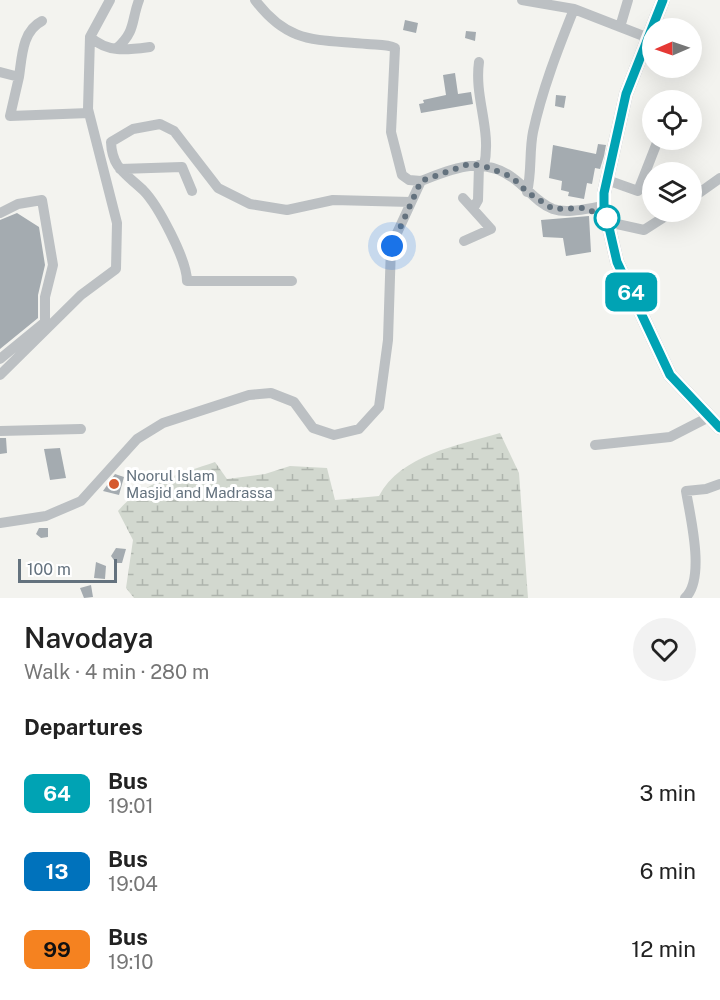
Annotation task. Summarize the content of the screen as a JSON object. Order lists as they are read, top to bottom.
{
  "places": ["Noorul Islam Masjid and Madrassa"],
  "lines": ["bus line 64"],
  "scale_bar": "100 m",
  "north": "left",
  "page": {
    "on_map": "64",
    "scale": "100 m",
    "heading": [
      ["Navodaya", "Walk · 4 min · 280 m"],
      "Departures"
    ],
    "list": [
      {
        "mark": "64",
        "name": "Bus",
        "note": "19:01",
        "value": "3 min"
      },
      {
        "mark": "13",
        "name": "Bus",
        "note": "19:04",
        "value": "6 min"
      },
      {
        "mark": "99",
        "name": "Bus",
        "note": "19:10",
        "value": "12 min"
      }
    ]
  }
}
